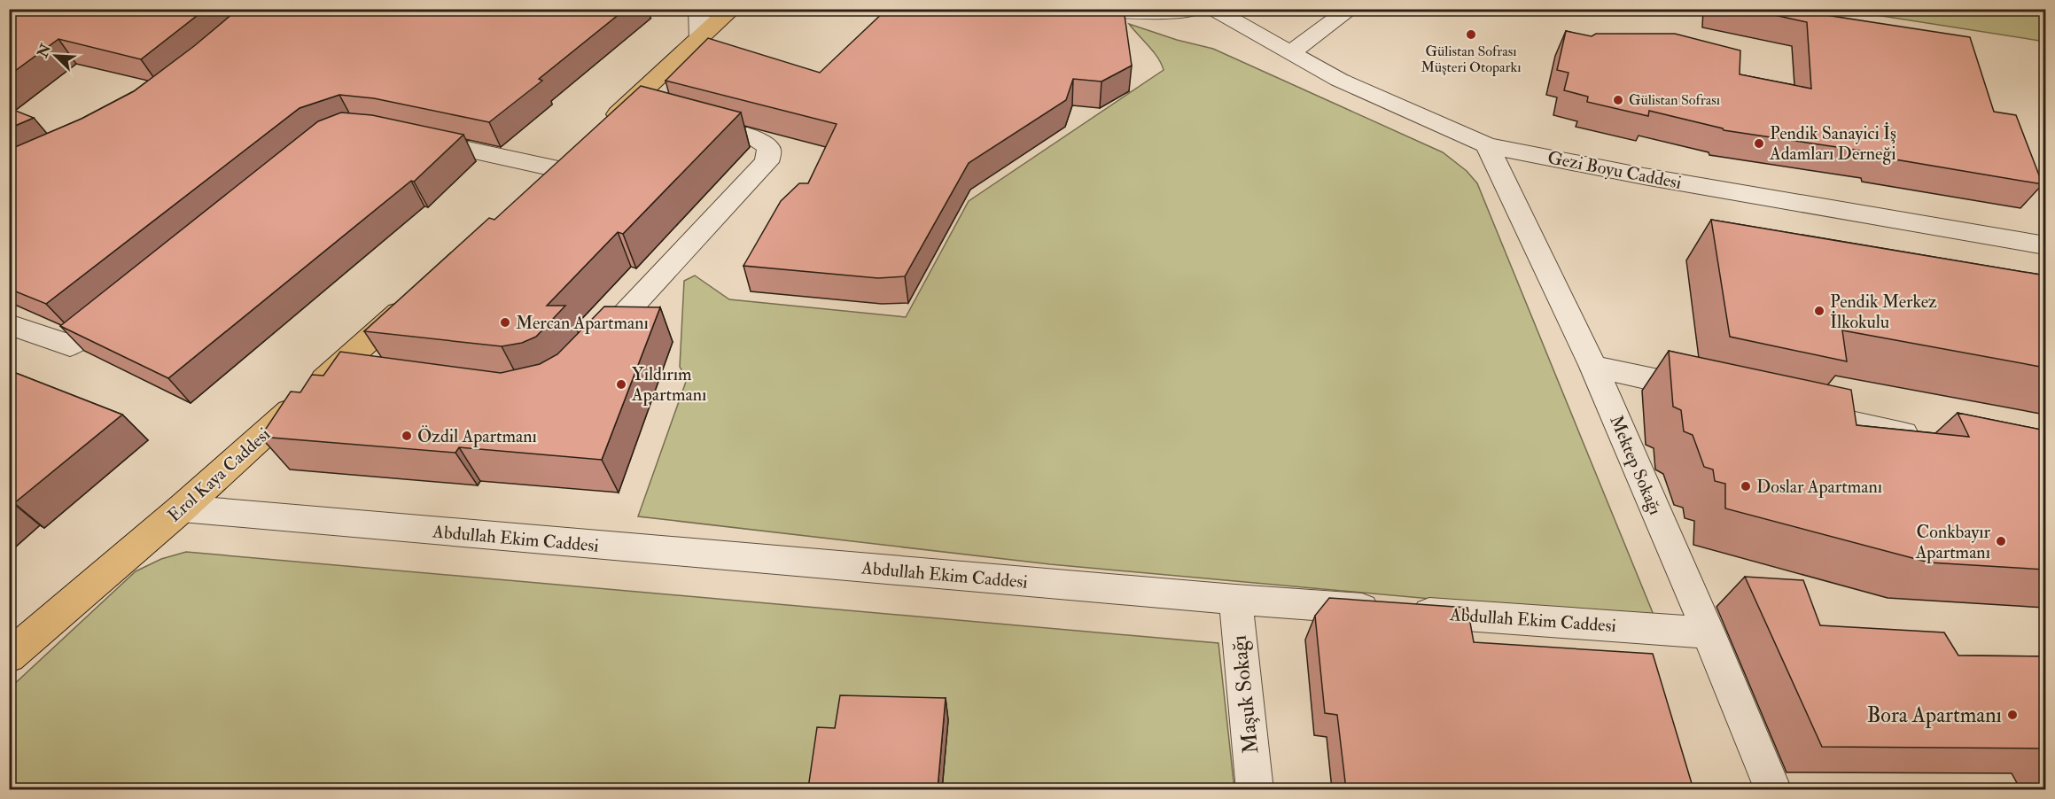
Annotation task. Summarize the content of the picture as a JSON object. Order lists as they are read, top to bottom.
{
  "streets": {
    "main road": ["Erol Kaya Caddesi"],
    "street": [
      "Gezi Boyu Caddesi",
      "Mektep Sokağı",
      "Abdullah Ekim Caddesi",
      "Maşuk Sokağı"
    ]
  },
  "crossings": [
    ["Gezi Boyu Caddesi", "Mektep Sokağı"],
    ["Mektep Sokağı", "Abdullah Ekim Caddesi"],
    ["Erol Kaya Caddesi", "Abdullah Ekim Caddesi"],
    ["Abdullah Ekim Caddesi", "Maşuk Sokağı"]
  ],
  "places": [
    "Gülistan Sofrası Müşteri Otoparkı",
    "Gülistan Sofrası",
    "Pendik Sanayici İş Adamları Derneği",
    "Pendik Merkez İlkokulu",
    "Mercan Apartmanı",
    "Yıldırım Apartmanı",
    "Özdil Apartmanı",
    "Doslar Apartmanı",
    "Conkbayır Apartmanı",
    "Bora Apartmanı"
  ],
  "north": "top left"
}
